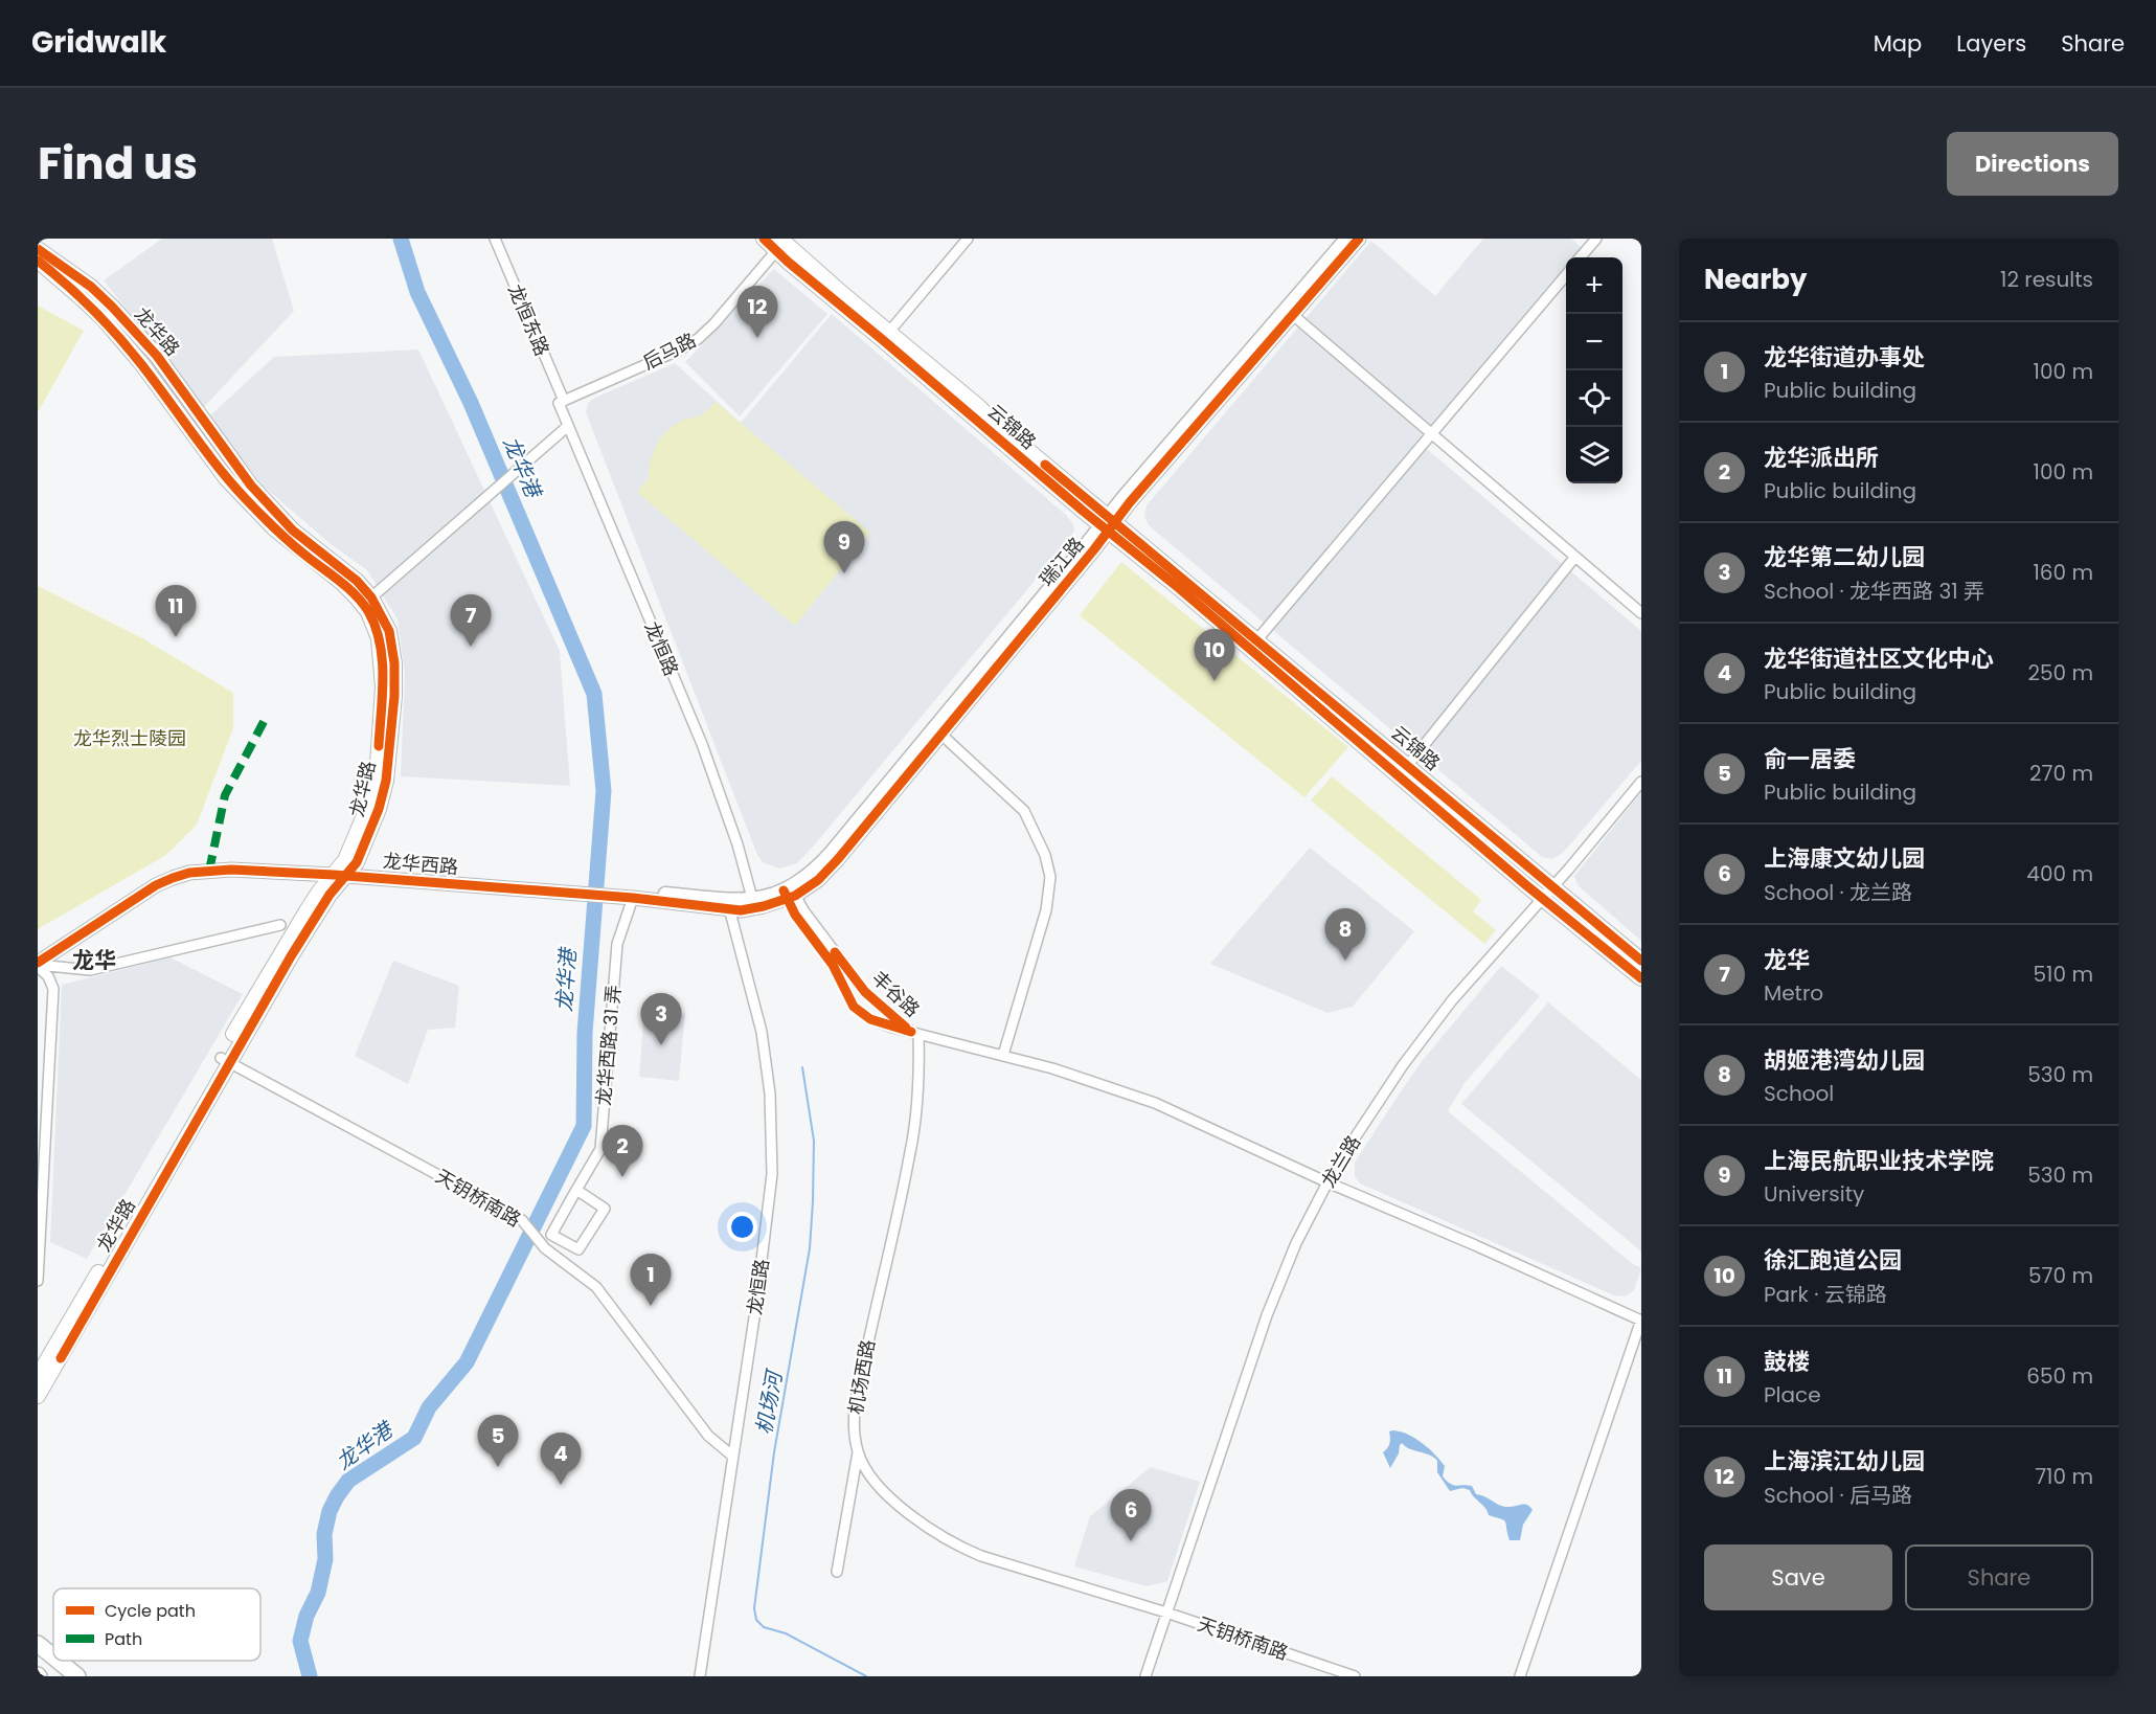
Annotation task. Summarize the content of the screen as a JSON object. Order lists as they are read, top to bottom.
{
  "streets": {
    "main road": ["龙华路", "云锦路"],
    "street": [
      "龙恒东路",
      "后马路",
      "瑞江路",
      "龙恒路",
      "龙华西路",
      "丰谷路",
      "龙华西路 31 弄",
      "龙兰路",
      "天钥桥南路",
      "机场西路"
    ]
  },
  "crossings": [
    ["龙恒东路", "后马路"],
    ["龙恒东路", "龙恒路"],
    ["龙华路", "龙华西路"],
    ["龙华路", "天钥桥南路"],
    ["后马路", "云锦路"],
    ["后马路", "龙恒路"],
    ["云锦路", "瑞江路"],
    ["云锦路", "龙兰路"],
    ["瑞江路", "龙华西路"],
    ["瑞江路", "丰谷路"],
    ["龙恒路", "龙华西路"],
    ["龙恒路", "天钥桥南路"],
    ["龙华西路", "丰谷路"],
    ["龙华西路", "龙华西路 31 弄"],
    ["丰谷路", "龙兰路"],
    ["丰谷路", "机场西路"],
    ["龙兰路", "天钥桥南路"],
    ["天钥桥南路", "机场西路"]
  ],
  "districts": ["龙华"],
  "water": ["龙华港", "机场河"],
  "parks": ["龙华烈士陵园"],
  "legend": ["Cycle path", "Path"],
  "page": {
    "header": "Gridwalk",
    "nav": ["Map", "Layers", "Share"],
    "title": "Find us",
    "buttons": [
      "Directions",
      ["Save", "Share"]
    ],
    "heading": ["Nearby", "12 results"],
    "map_buttons": ["+", "−"],
    "pins": [
      "12",
      "9",
      "11",
      "7",
      "10",
      "8",
      "3",
      "2",
      "1",
      "5",
      "4",
      "6"
    ],
    "list": [
      {
        "mark": "1",
        "name": "龙华街道办事处",
        "note": "Public building",
        "value": "100 m"
      },
      {
        "mark": "2",
        "name": "龙华派出所",
        "note": "Public building",
        "value": "100 m"
      },
      {
        "mark": "3",
        "name": "龙华第二幼儿园",
        "note": "School · 龙华西路 31 弄",
        "value": "160 m"
      },
      {
        "mark": "4",
        "name": "龙华街道社区文化中心",
        "note": "Public building",
        "value": "250 m"
      },
      {
        "mark": "5",
        "name": "俞一居委",
        "note": "Public building",
        "value": "270 m"
      },
      {
        "mark": "6",
        "name": "上海康文幼儿园",
        "note": "School · 龙兰路",
        "value": "400 m"
      },
      {
        "mark": "7",
        "name": "龙华",
        "note": "Metro",
        "value": "510 m"
      },
      {
        "mark": "8",
        "name": "胡姬港湾幼儿园",
        "note": "School",
        "value": "530 m"
      },
      {
        "mark": "9",
        "name": "上海民航职业技术学院",
        "note": "University",
        "value": "530 m"
      },
      {
        "mark": "10",
        "name": "徐汇跑道公园",
        "note": "Park · 云锦路",
        "value": "570 m"
      },
      {
        "mark": "11",
        "name": "鼓楼",
        "note": "Place",
        "value": "650 m"
      },
      {
        "mark": "12",
        "name": "上海滨江幼儿园",
        "note": "School · 后马路",
        "value": "710 m"
      }
    ]
  }
}
